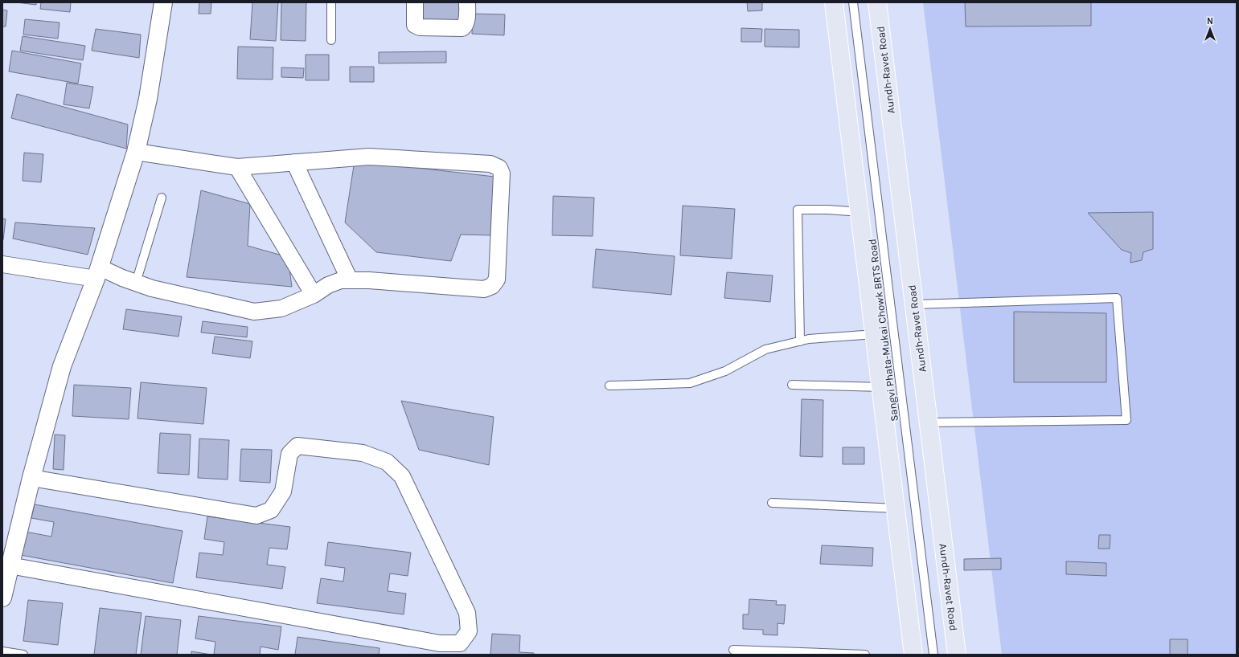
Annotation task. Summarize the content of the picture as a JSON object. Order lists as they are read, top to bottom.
{
  "streets": {
    "main road": ["Aundh-Ravet Road"],
    "lane": ["Sangvi Phata-Mukai Chowk BRTS Road"]
  },
  "north": "top"
}
